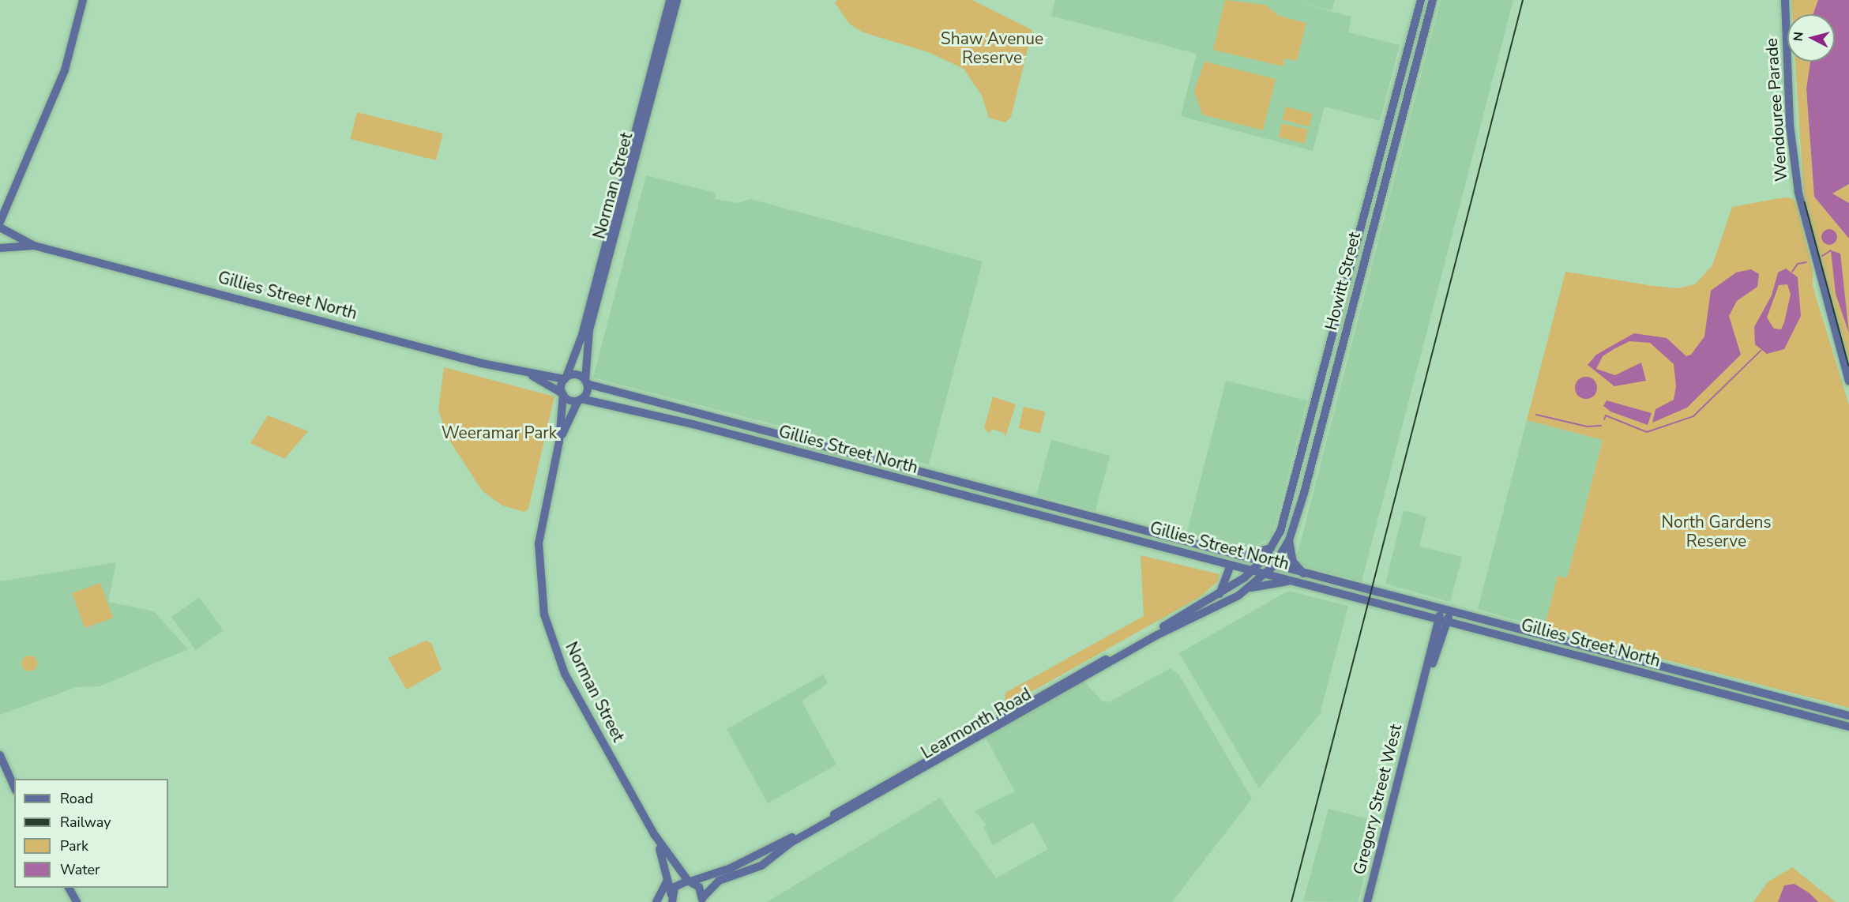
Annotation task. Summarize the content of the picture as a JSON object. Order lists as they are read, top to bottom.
{
  "streets": {
    "main road": [
      "Wendouree Parade",
      "Norman Street",
      "Howitt Street",
      "Gillies Street North",
      "Learmonth Road",
      "Gregory Street West"
    ]
  },
  "crossings": [
    ["Norman Street", "Gillies Street North"],
    ["Norman Street", "Learmonth Road"],
    ["Howitt Street", "Gillies Street North"],
    ["Howitt Street", "Learmonth Road"],
    ["Gillies Street North", "Learmonth Road"],
    ["Gillies Street North", "Gregory Street West"]
  ],
  "parks": ["Shaw Avenue Reserve", "Weeramar Park", "North Gardens Reserve"],
  "legend": [
    "Road",
    "Railway",
    "Park",
    "Water"
  ],
  "north": "left"
}
